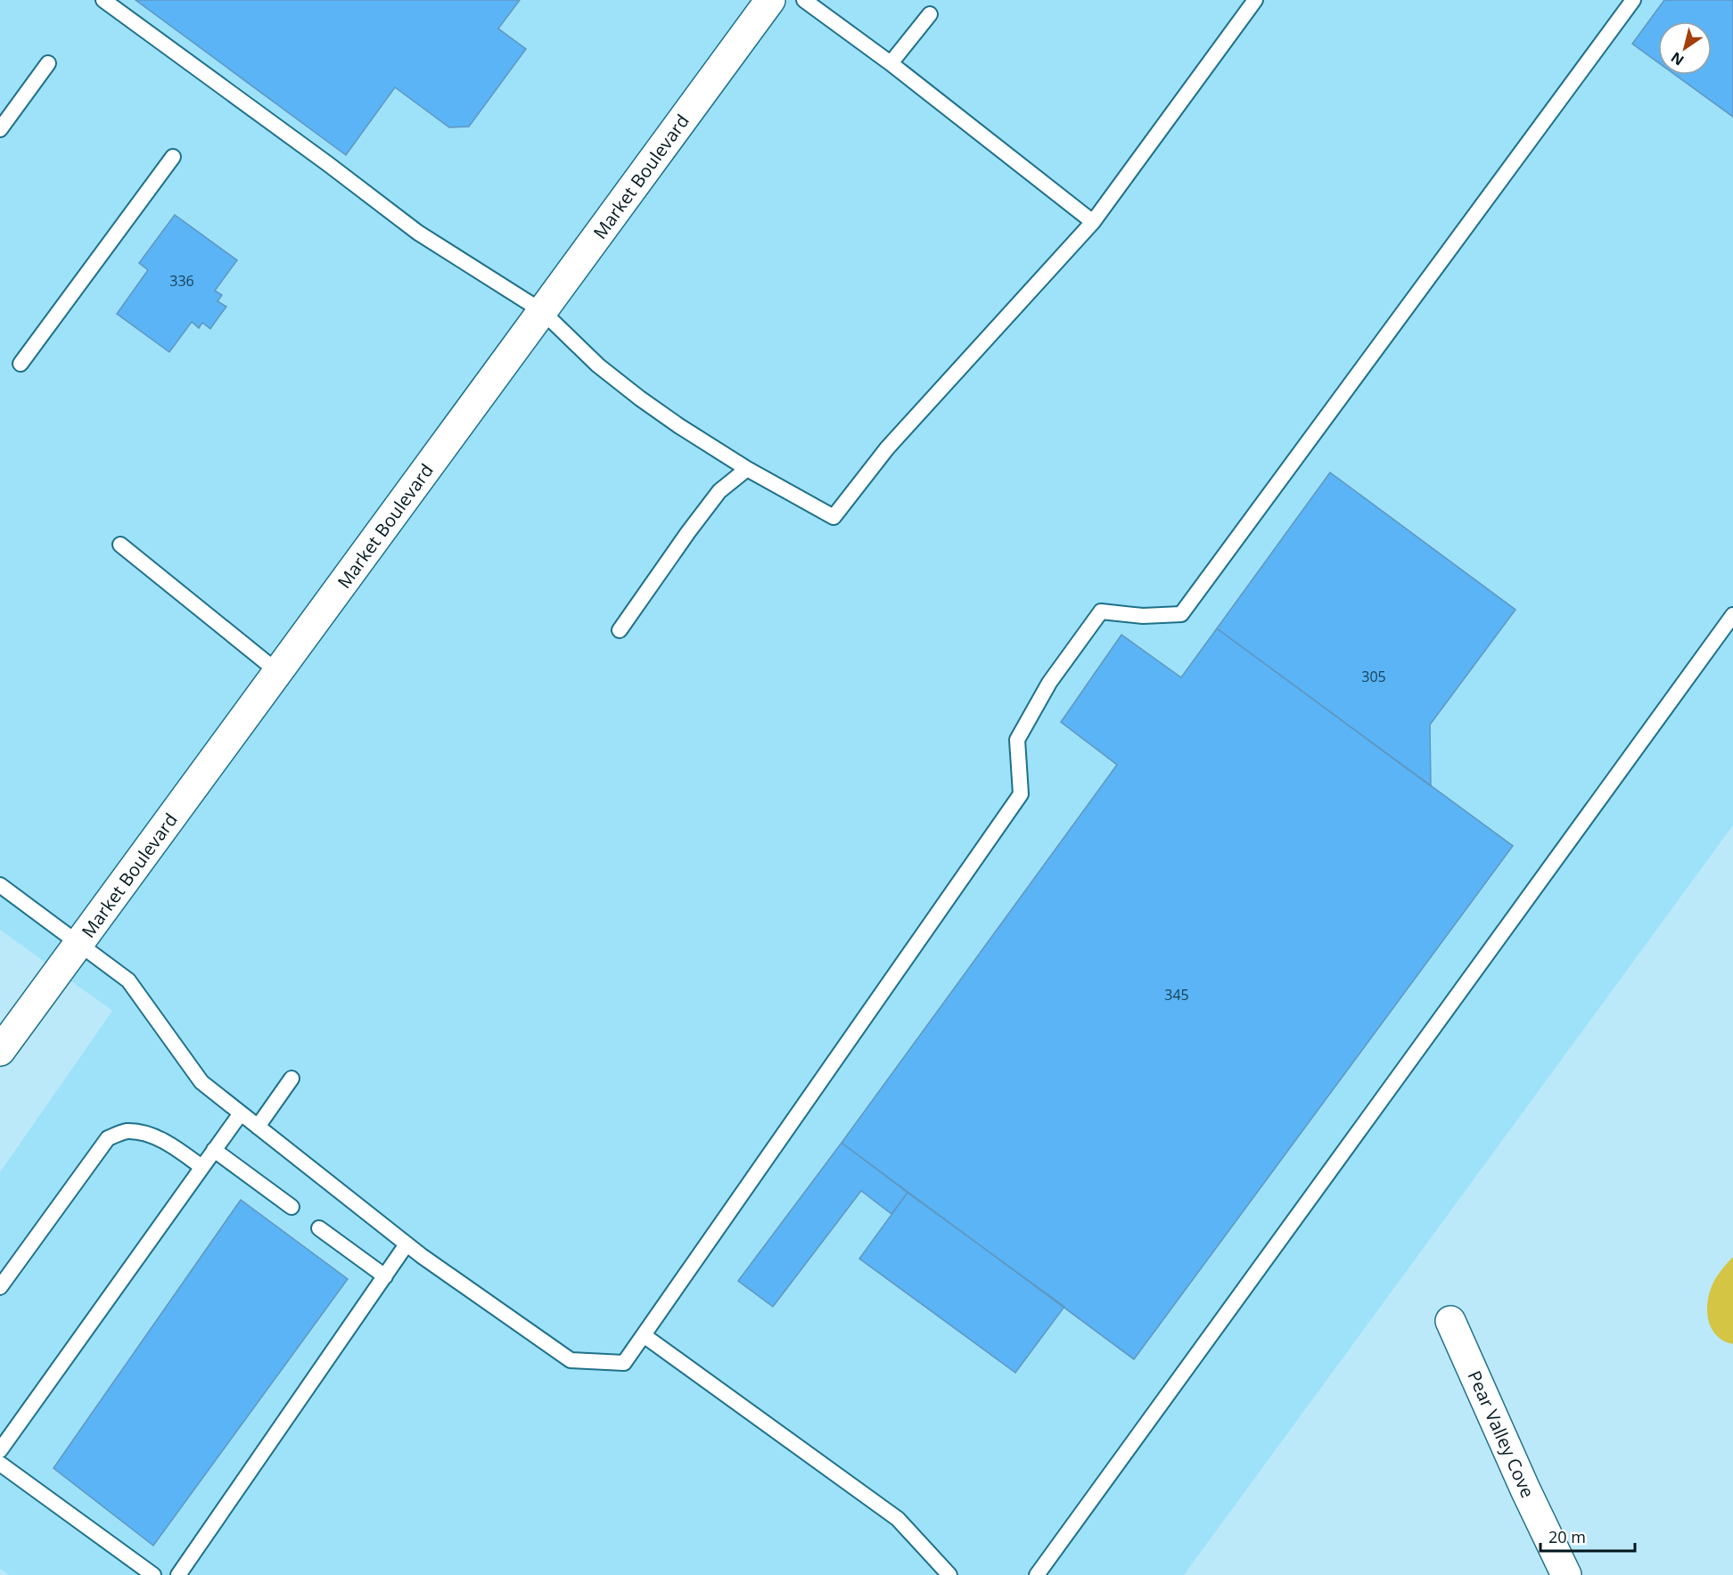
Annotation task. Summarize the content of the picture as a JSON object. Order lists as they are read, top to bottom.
{
  "streets": {
    "street": ["Market Boulevard", "Pear Valley Cove"]
  },
  "house_numbers": ["336", "305", "345"],
  "scale_bar": "20 m",
  "north": "bottom left"
}
